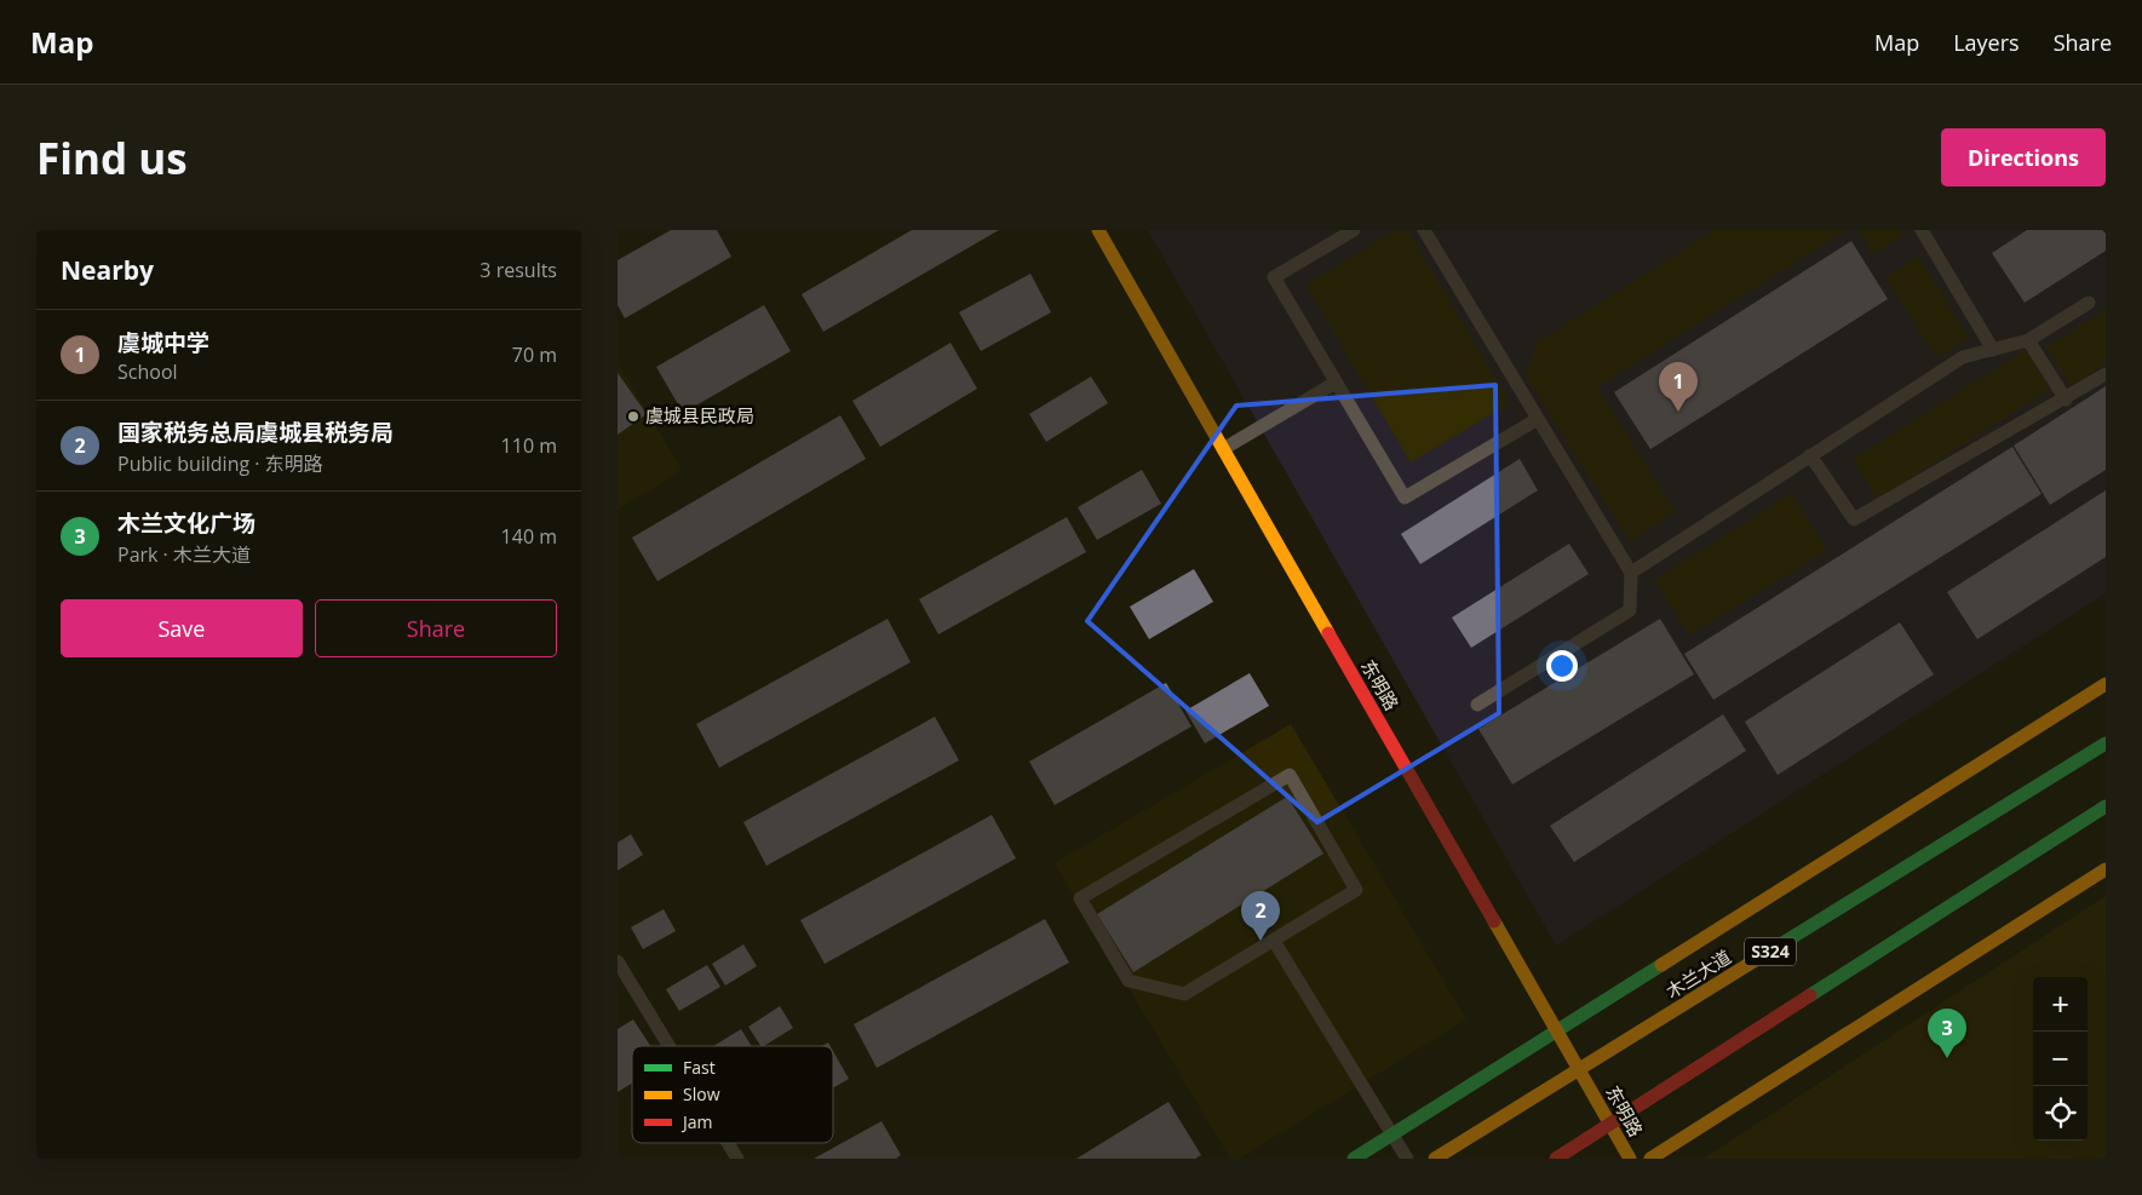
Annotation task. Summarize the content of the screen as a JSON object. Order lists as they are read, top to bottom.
{
  "streets": {
    "main road": ["东明路", "S324", "木兰大道"]
  },
  "crossings": [
    ["东明路", "木兰大道"]
  ],
  "places": ["虞城县民政局"],
  "legend": ["Fast", "Slow", "Jam"],
  "page": {
    "header": "Map",
    "nav": ["Map", "Layers", "Share"],
    "buttons": [
      "Directions",
      ["Save", "Share"]
    ],
    "title": "Find us",
    "heading": ["Nearby", "3 results"],
    "list": [
      {
        "mark": "1",
        "name": "虞城中学",
        "note": "School",
        "value": "70 m"
      },
      {
        "mark": "2",
        "name": "国家税务总局虞城县税务局",
        "note": "Public building · 东明路",
        "value": "110 m"
      },
      {
        "mark": "3",
        "name": "木兰文化广场",
        "note": "Park · 木兰大道",
        "value": "140 m"
      }
    ],
    "pins": ["1", "2", "3"],
    "map_buttons": ["+", "−"]
  }
}
